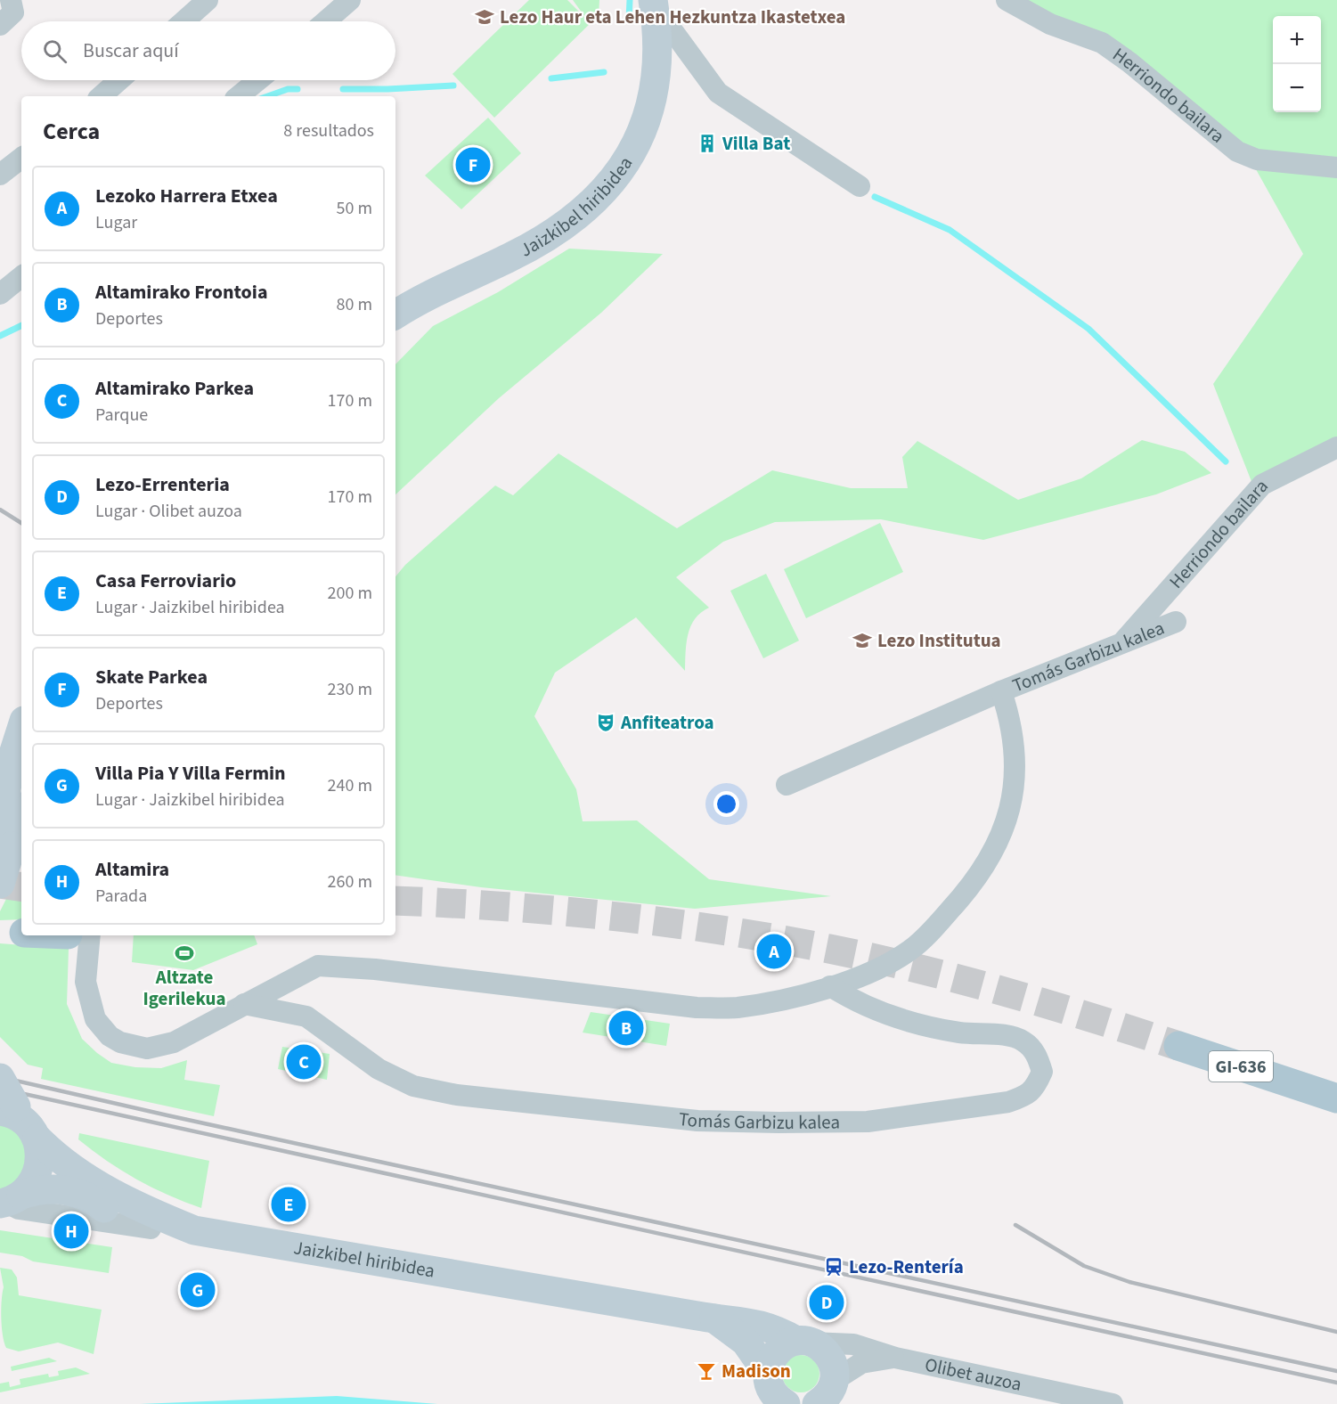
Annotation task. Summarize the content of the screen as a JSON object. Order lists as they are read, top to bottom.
{
  "streets": {
    "main road": ["Jaizkibel hiribidea", "GI-636"],
    "street": ["Herriondo bailara", "Tomás Garbizu kalea", "Olibet auzoa"]
  },
  "crossings": [
    ["Herriondo bailara", "Tomás Garbizu kalea"],
    ["Jaizkibel hiribidea", "Olibet auzoa"]
  ],
  "places": {
    "school or university": ["Lezo Haur eta Lehen Hezkuntza Ikastetxea", "Lezo Institutua"],
    "building": ["Villa Bat"],
    "theatre": ["Anfiteatroa"],
    "sports": ["Altzate Igerilekua"],
    "station": ["Lezo-Rentería"],
    "bar": ["Madison"]
  },
  "page": {
    "map_buttons": ["+", "−"],
    "search": "Buscar aquí",
    "heading": ["Cerca", "8 resultados"],
    "pins": [
      "F",
      "A",
      "B",
      "C",
      "E",
      "H",
      "G",
      "D"
    ],
    "list": [
      {
        "mark": "A",
        "name": "Lezoko Harrera Etxea",
        "note": "Lugar",
        "value": "50 m"
      },
      {
        "mark": "B",
        "name": "Altamirako Frontoia",
        "note": "Deportes",
        "value": "80 m"
      },
      {
        "mark": "C",
        "name": "Altamirako Parkea",
        "note": "Parque",
        "value": "170 m"
      },
      {
        "mark": "D",
        "name": "Lezo-Errenteria",
        "note": "Lugar · Olibet auzoa",
        "value": "170 m"
      },
      {
        "mark": "E",
        "name": "Casa Ferroviario",
        "note": "Lugar · Jaizkibel hiribidea",
        "value": "200 m"
      },
      {
        "mark": "F",
        "name": "Skate Parkea",
        "note": "Deportes",
        "value": "230 m"
      },
      {
        "mark": "G",
        "name": "Villa Pia Y Villa Fermin",
        "note": "Lugar · Jaizkibel hiribidea",
        "value": "240 m"
      },
      {
        "mark": "H",
        "name": "Altamira",
        "note": "Parada",
        "value": "260 m"
      }
    ]
  }
}
